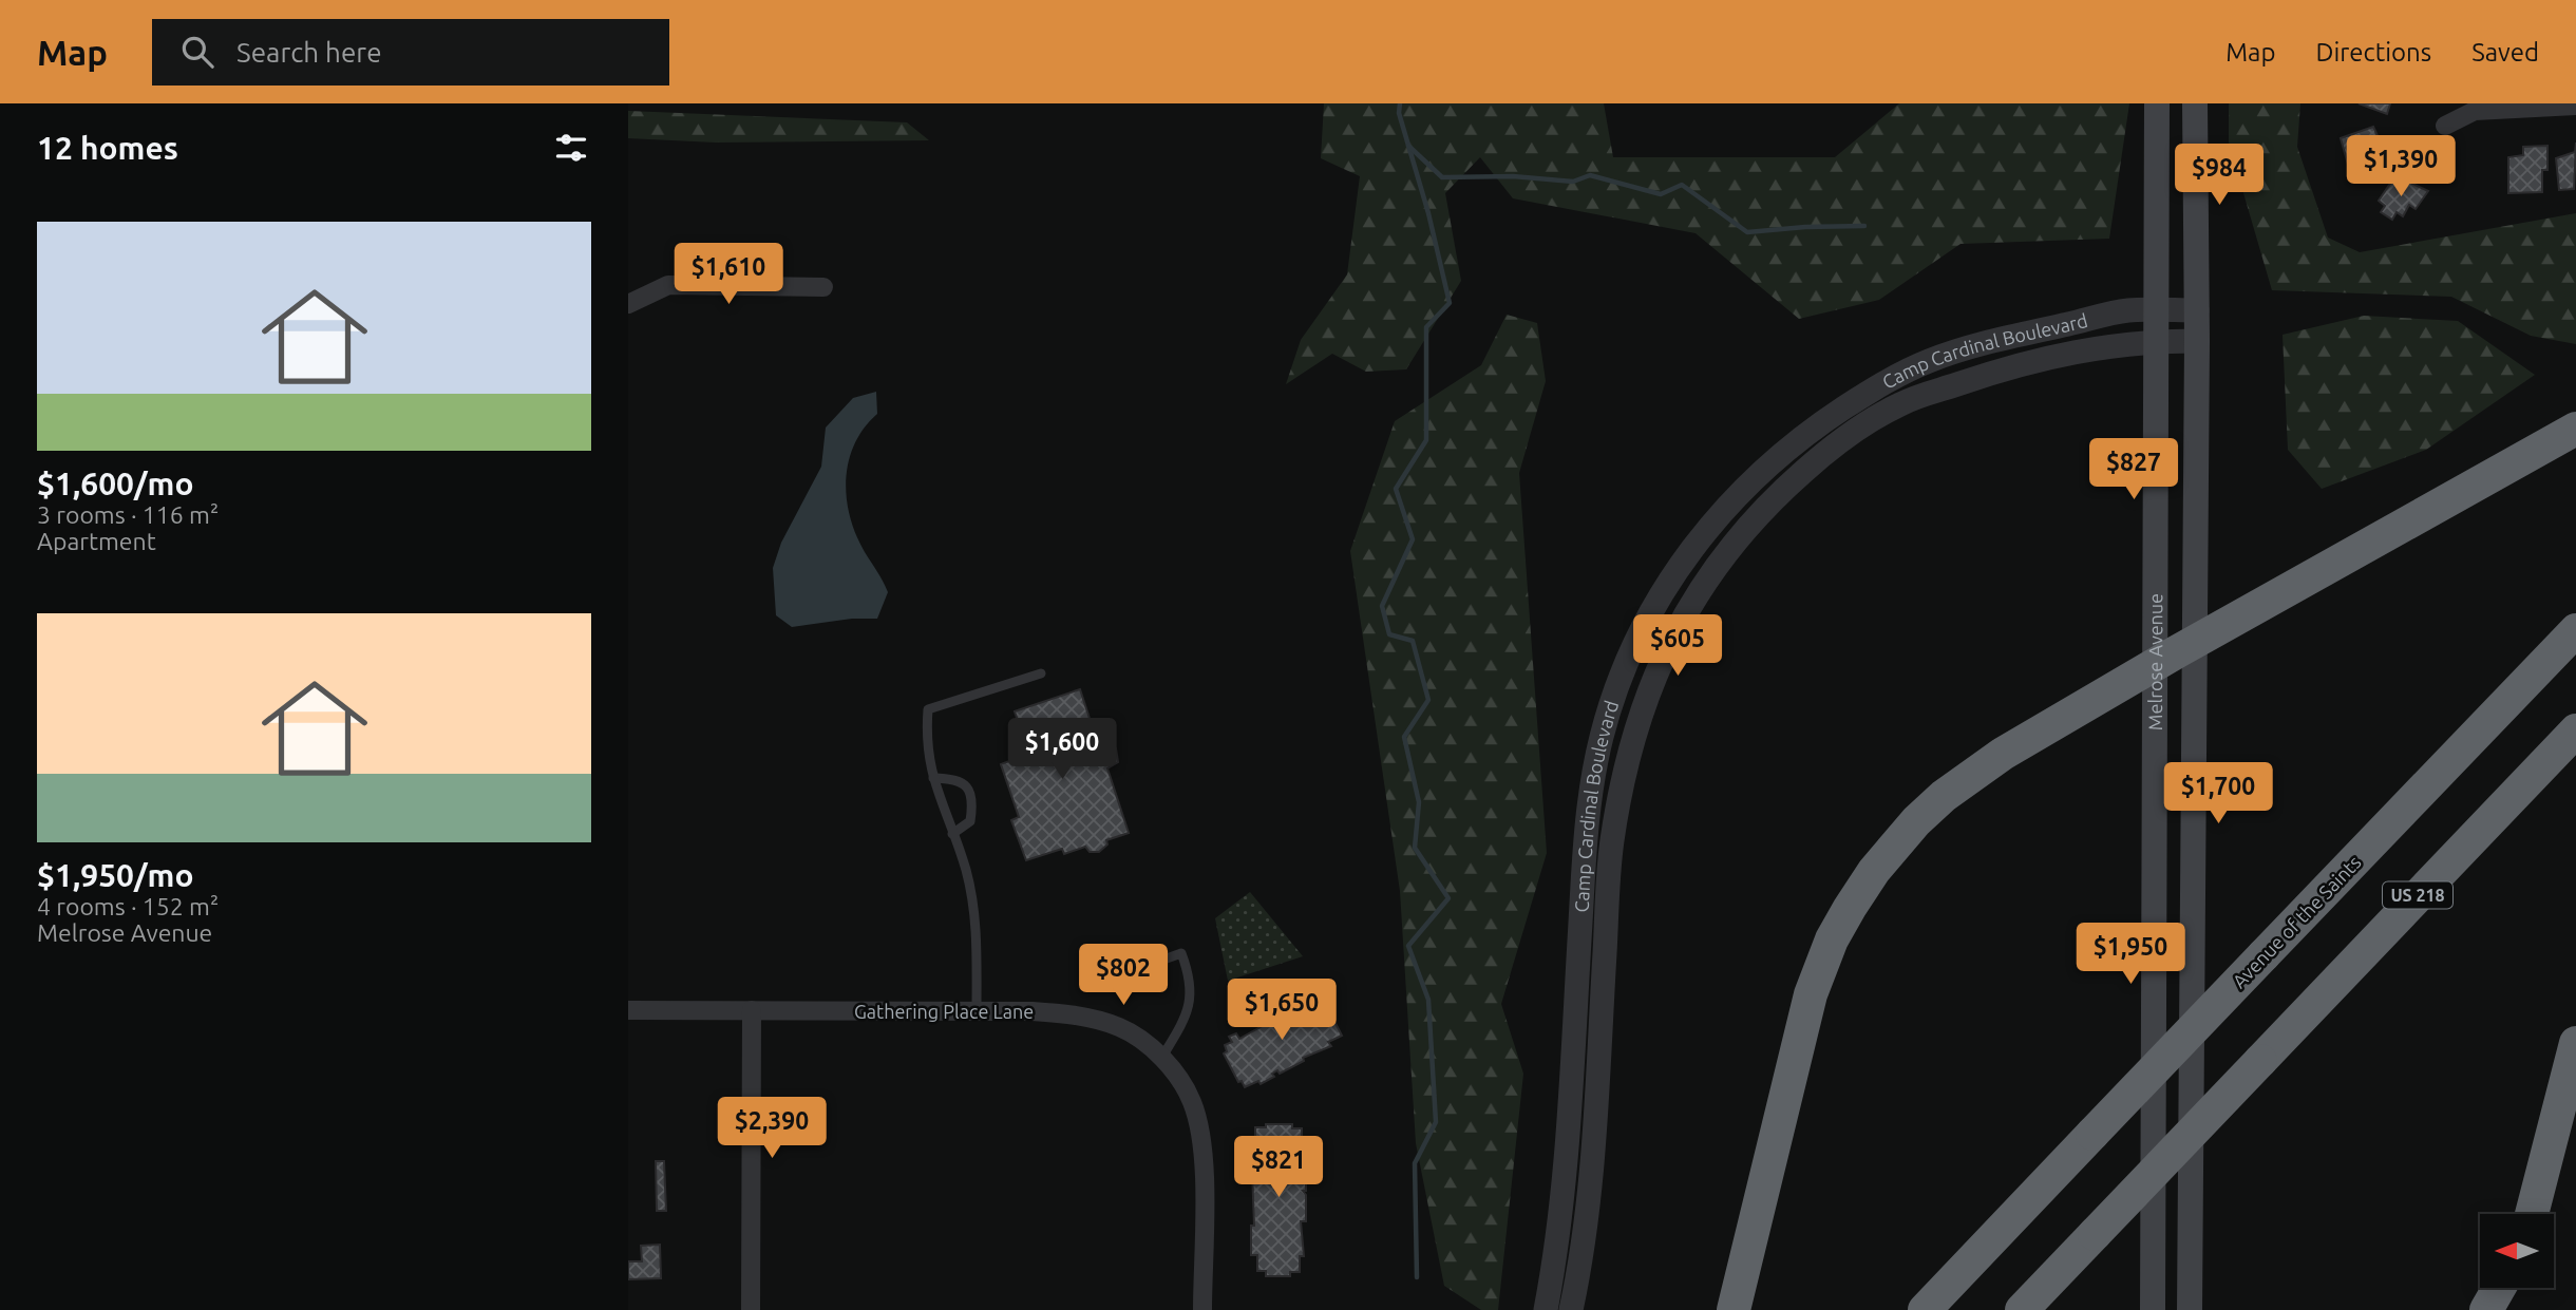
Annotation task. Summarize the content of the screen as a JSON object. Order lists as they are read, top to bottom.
{
  "streets": {
    "highway": ["US 218", "Avenue of the Saints"],
    "main road": ["Melrose Avenue"],
    "street": ["Camp Cardinal Boulevard", "Gathering Place Lane"]
  },
  "crossings": [
    ["Camp Cardinal Boulevard", "Melrose Avenue"]
  ],
  "north": "left",
  "page": {
    "header": "Map",
    "search": "Search here",
    "nav": ["Map", "Directions", "Saved"],
    "heading": "12 homes",
    "price": [
      "$1,390",
      "$984",
      "$1,610",
      "$827",
      "$605",
      "$1,600",
      "$1,700",
      "$1,950",
      "$802",
      "$1,650",
      "$2,390",
      "$821"
    ],
    "list": [
      {
        "name": "$1,600/mo",
        "note": "3 rooms · 116 m² · Apartment"
      },
      {
        "name": "$1,950/mo",
        "note": "4 rooms · 152 m² · Melrose Avenue"
      }
    ]
  }
}
